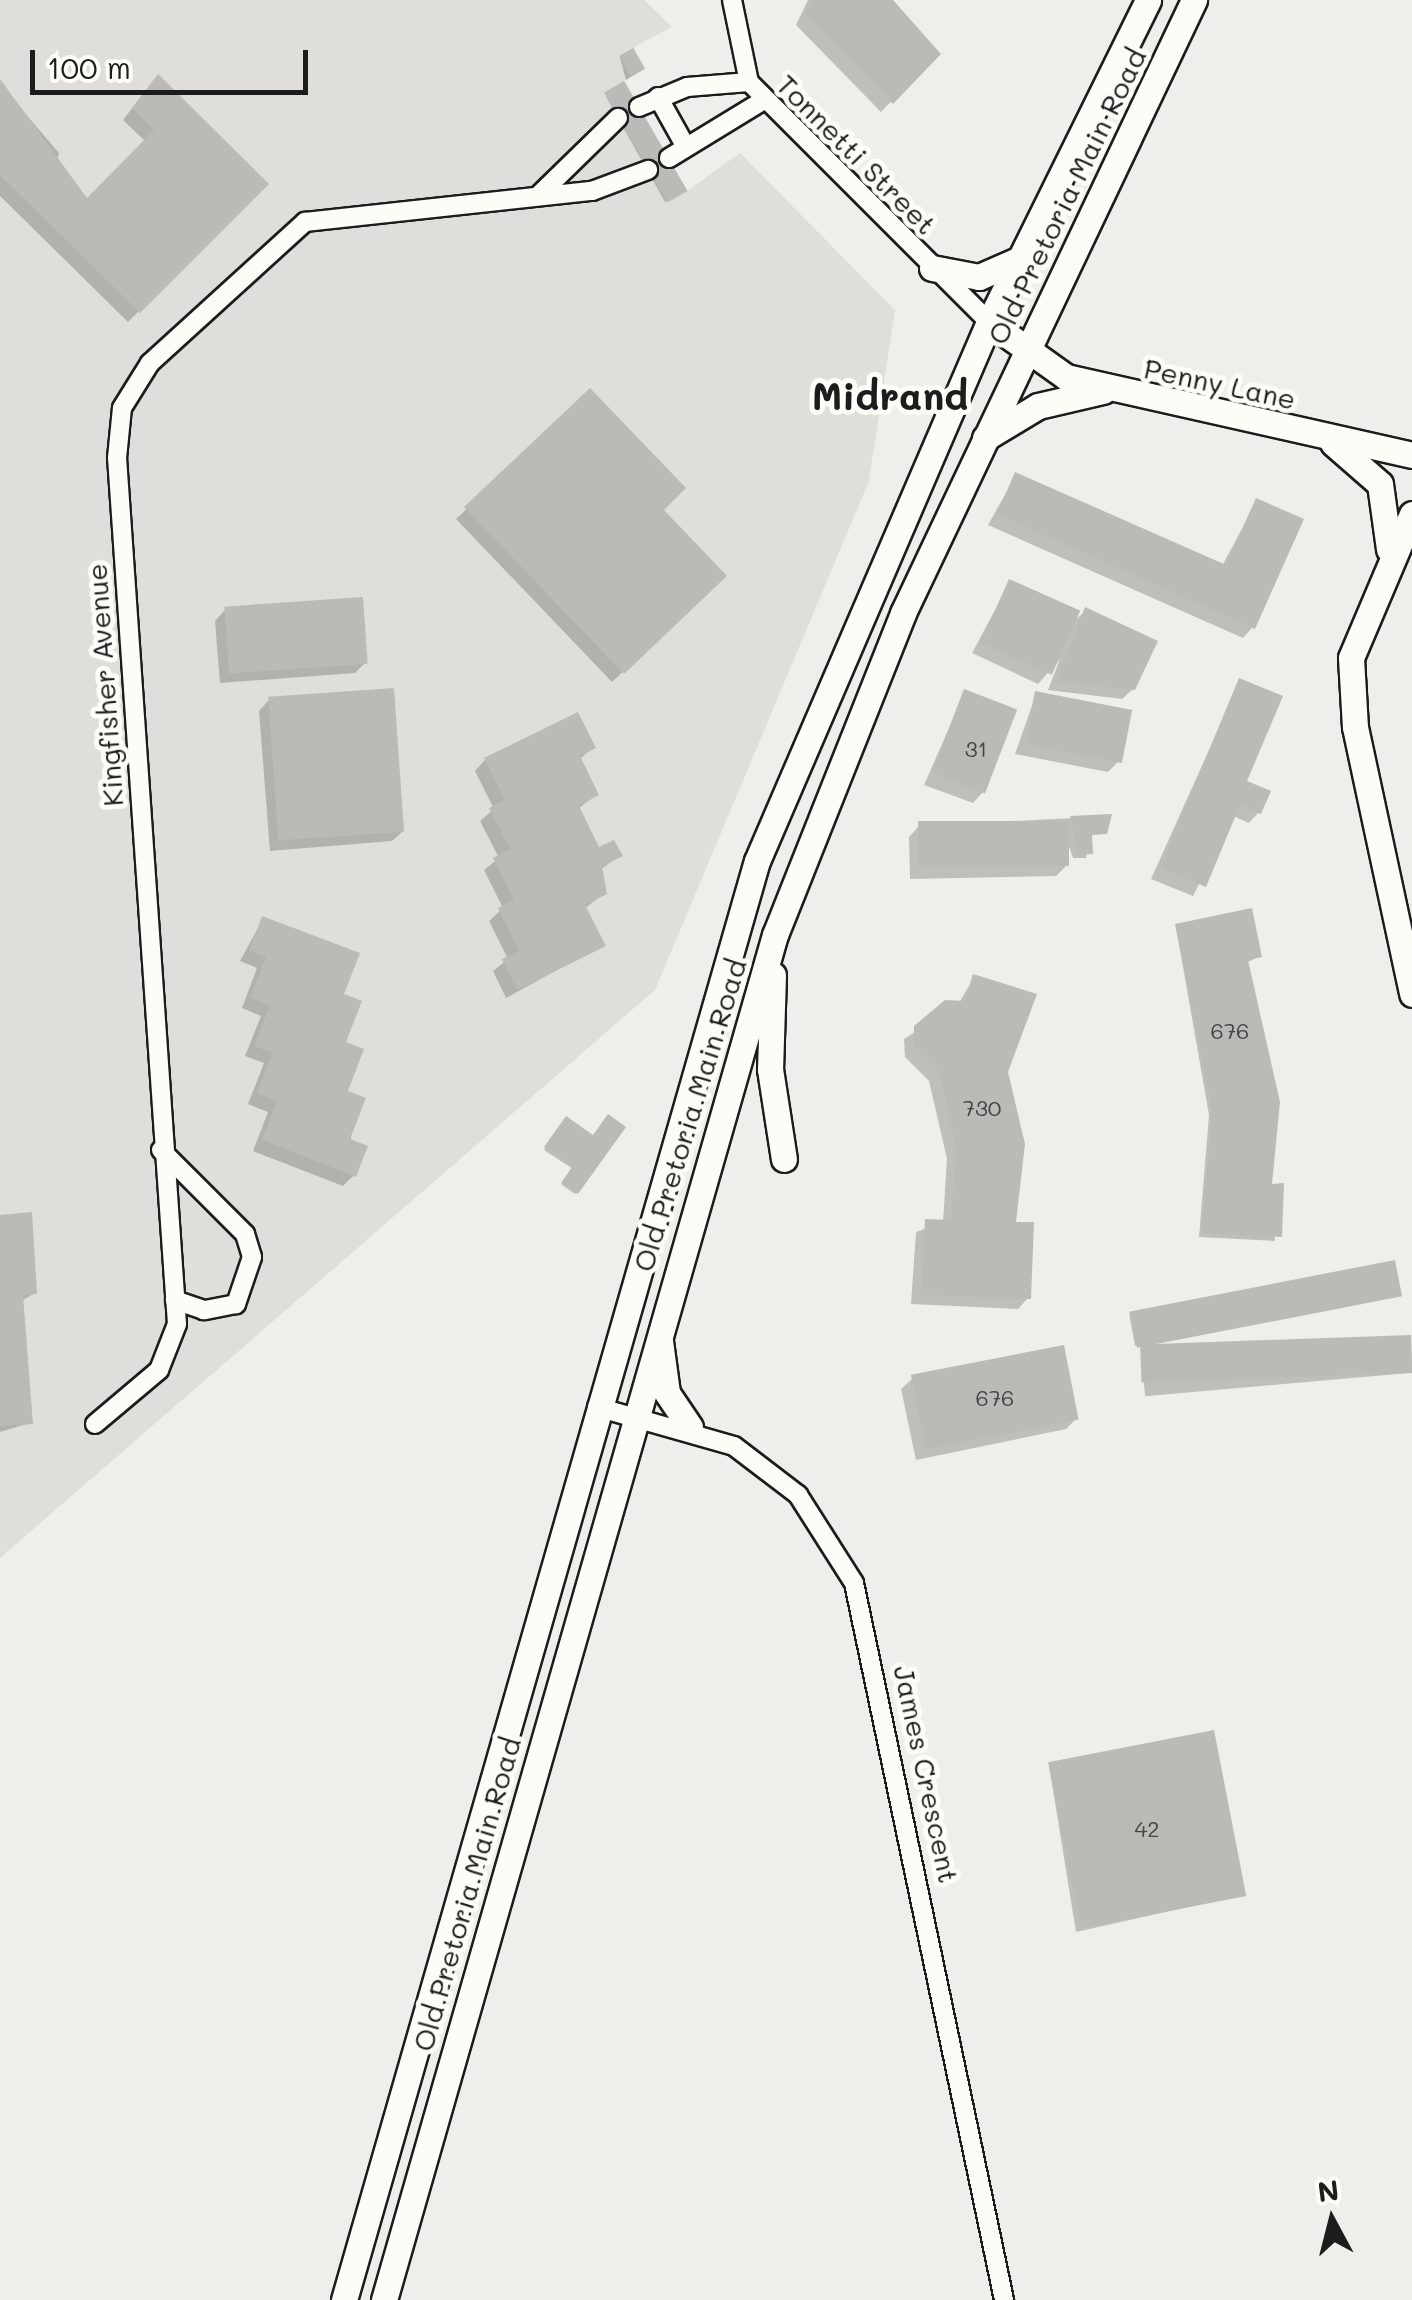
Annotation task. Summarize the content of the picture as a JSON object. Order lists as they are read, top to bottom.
{
  "streets": {
    "main road": ["Old Pretoria Main Road", "Penny Lane"],
    "street": ["Tonnetti Street", "Kingfisher Avenue", "James Crescent"]
  },
  "crossings": [
    ["Tonnetti Street", "Old Pretoria Main Road"],
    ["Tonnetti Street", "Penny Lane"],
    ["Old Pretoria Main Road", "Penny Lane"],
    ["Old Pretoria Main Road", "James Crescent"]
  ],
  "districts": ["Midrand"],
  "house_numbers": [
    "31",
    "676",
    "730",
    "676",
    "42"
  ],
  "scale_bar": "100 m",
  "north": "top"
}
